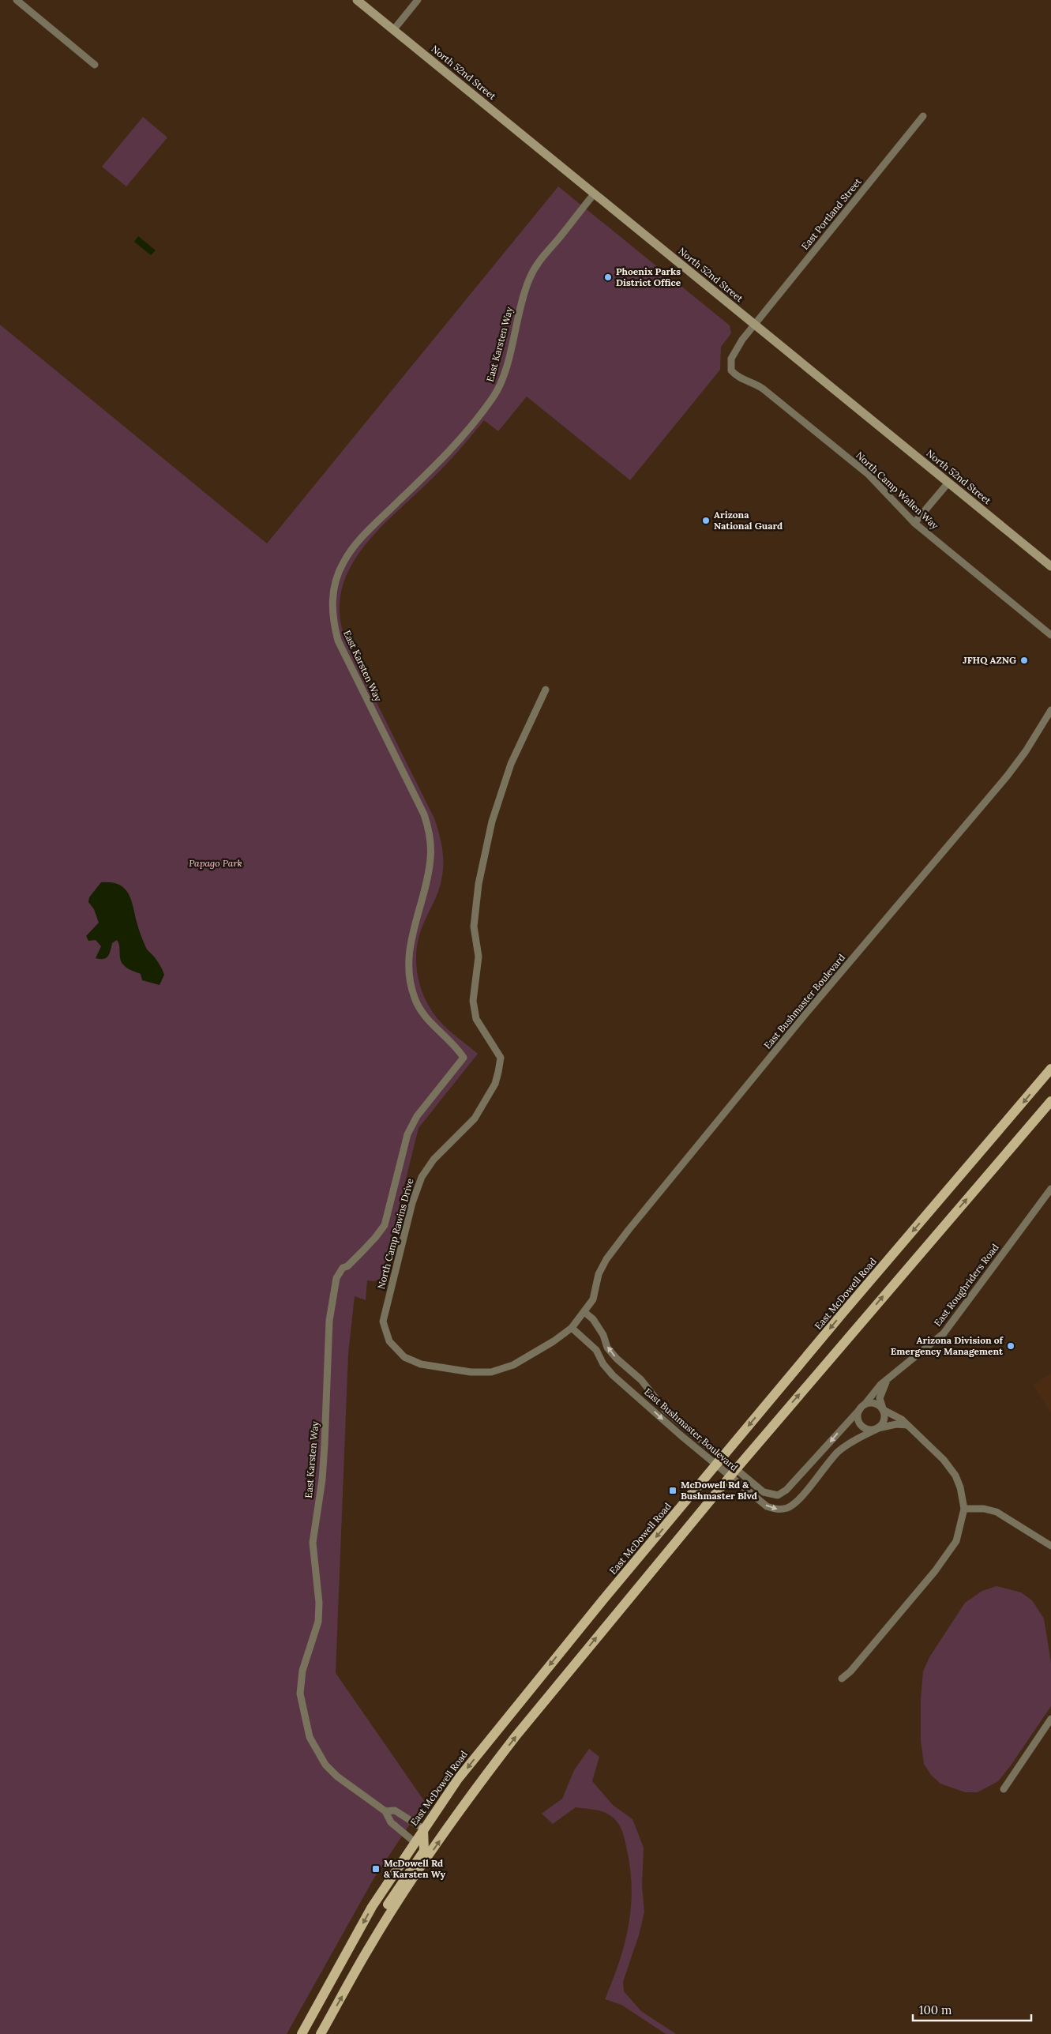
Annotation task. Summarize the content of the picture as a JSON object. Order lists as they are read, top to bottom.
{
  "streets": {
    "main road": ["North 52nd Street", "East McDowell Road"],
    "street": [
      "East Portland Street",
      "East Karsten Way",
      "North Camp Wallen Way",
      "East Bushmaster Boulevard",
      "North Camp Rawins Drive",
      "East Roughriders Road"
    ]
  },
  "crossings": [
    ["North 52nd Street", "East Portland Street"],
    ["North 52nd Street", "East Karsten Way"],
    ["North 52nd Street", "North Camp Wallen Way"],
    ["East Portland Street", "North Camp Wallen Way"],
    ["East Karsten Way", "East McDowell Road"],
    ["East Bushmaster Boulevard", "North Camp Rawins Drive"],
    ["East Bushmaster Boulevard", "East Roughriders Road"],
    ["East Bushmaster Boulevard", "East McDowell Road"]
  ],
  "parks": ["Papago Park"],
  "places": {
    "other": [
      "Phoenix Parks District Office",
      "Arizona National Guard",
      "JFHQ AZNG",
      "Arizona Division of Emergency Management"
    ],
    "transit": ["McDowell Rd & Bushmaster Blvd", "McDowell Rd & Karsten Wy"]
  },
  "scale_bar": "100 m"
}
